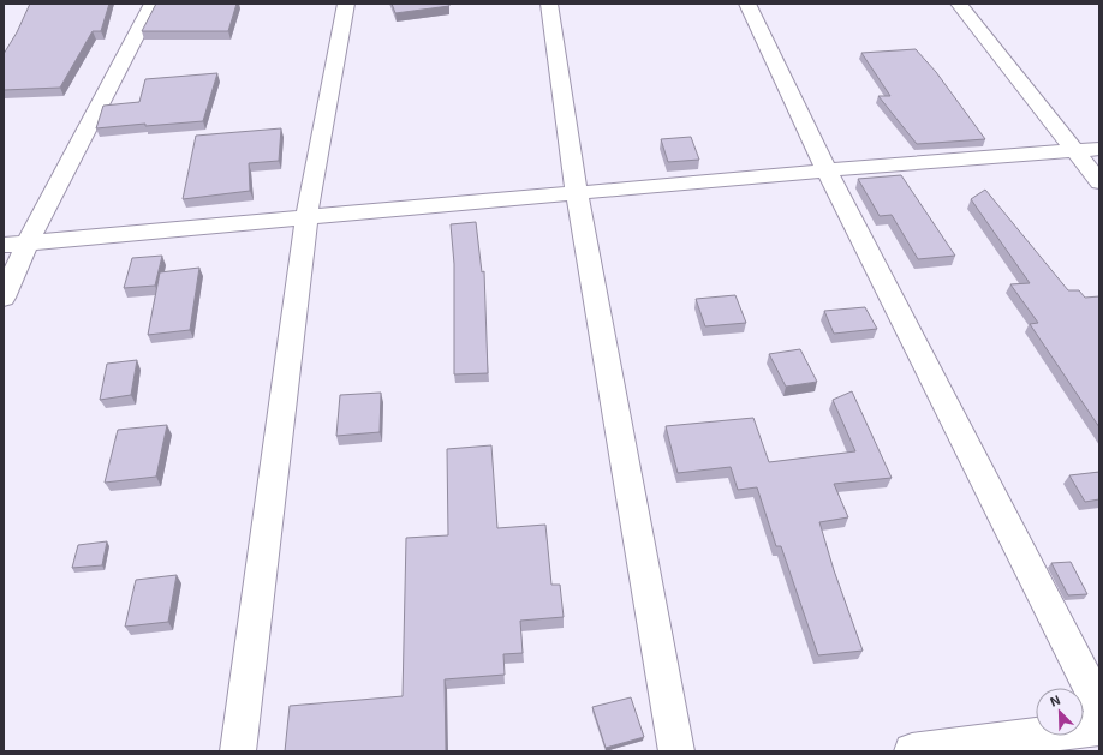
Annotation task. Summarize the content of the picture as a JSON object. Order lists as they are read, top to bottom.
{
  "north": "top left"
}
